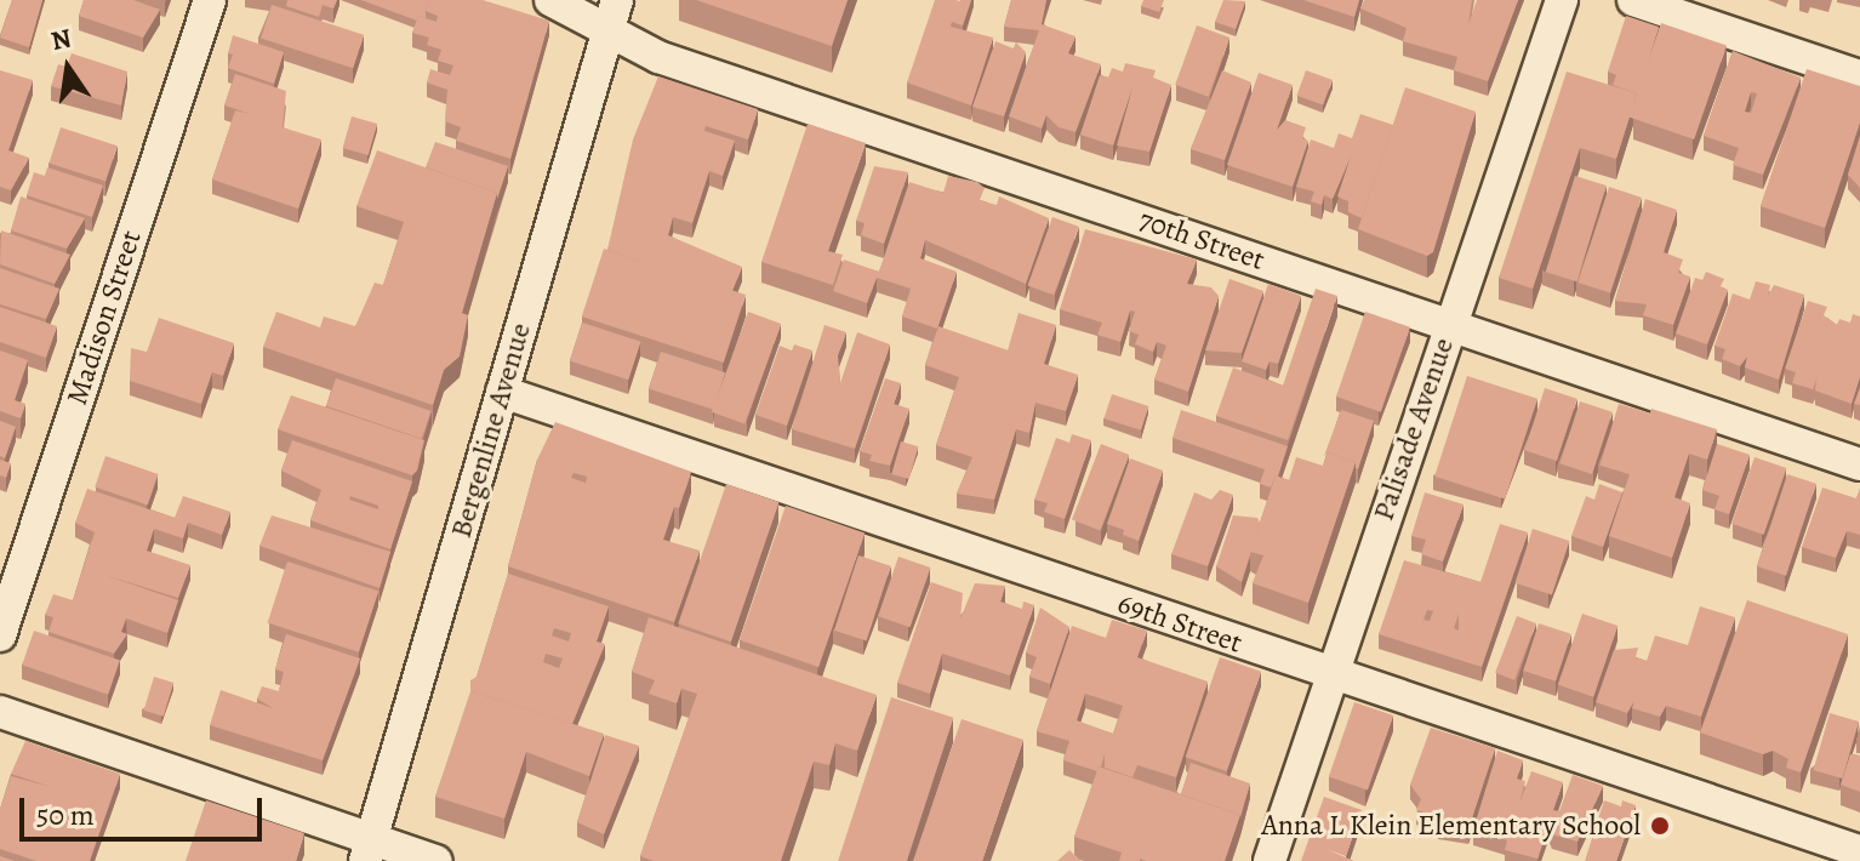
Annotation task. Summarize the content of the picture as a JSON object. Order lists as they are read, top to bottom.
{
  "streets": {
    "street": [
      "70th Street",
      "Madison Street",
      "Palisade Avenue",
      "Bergenline Avenue",
      "69th Street"
    ]
  },
  "crossings": [
    ["70th Street", "Palisade Avenue"],
    ["70th Street", "Bergenline Avenue"],
    ["Palisade Avenue", "69th Street"],
    ["Bergenline Avenue", "69th Street"]
  ],
  "places": ["Anna L Klein Elementary School"],
  "scale_bar": "50 m",
  "north": "top"
}
